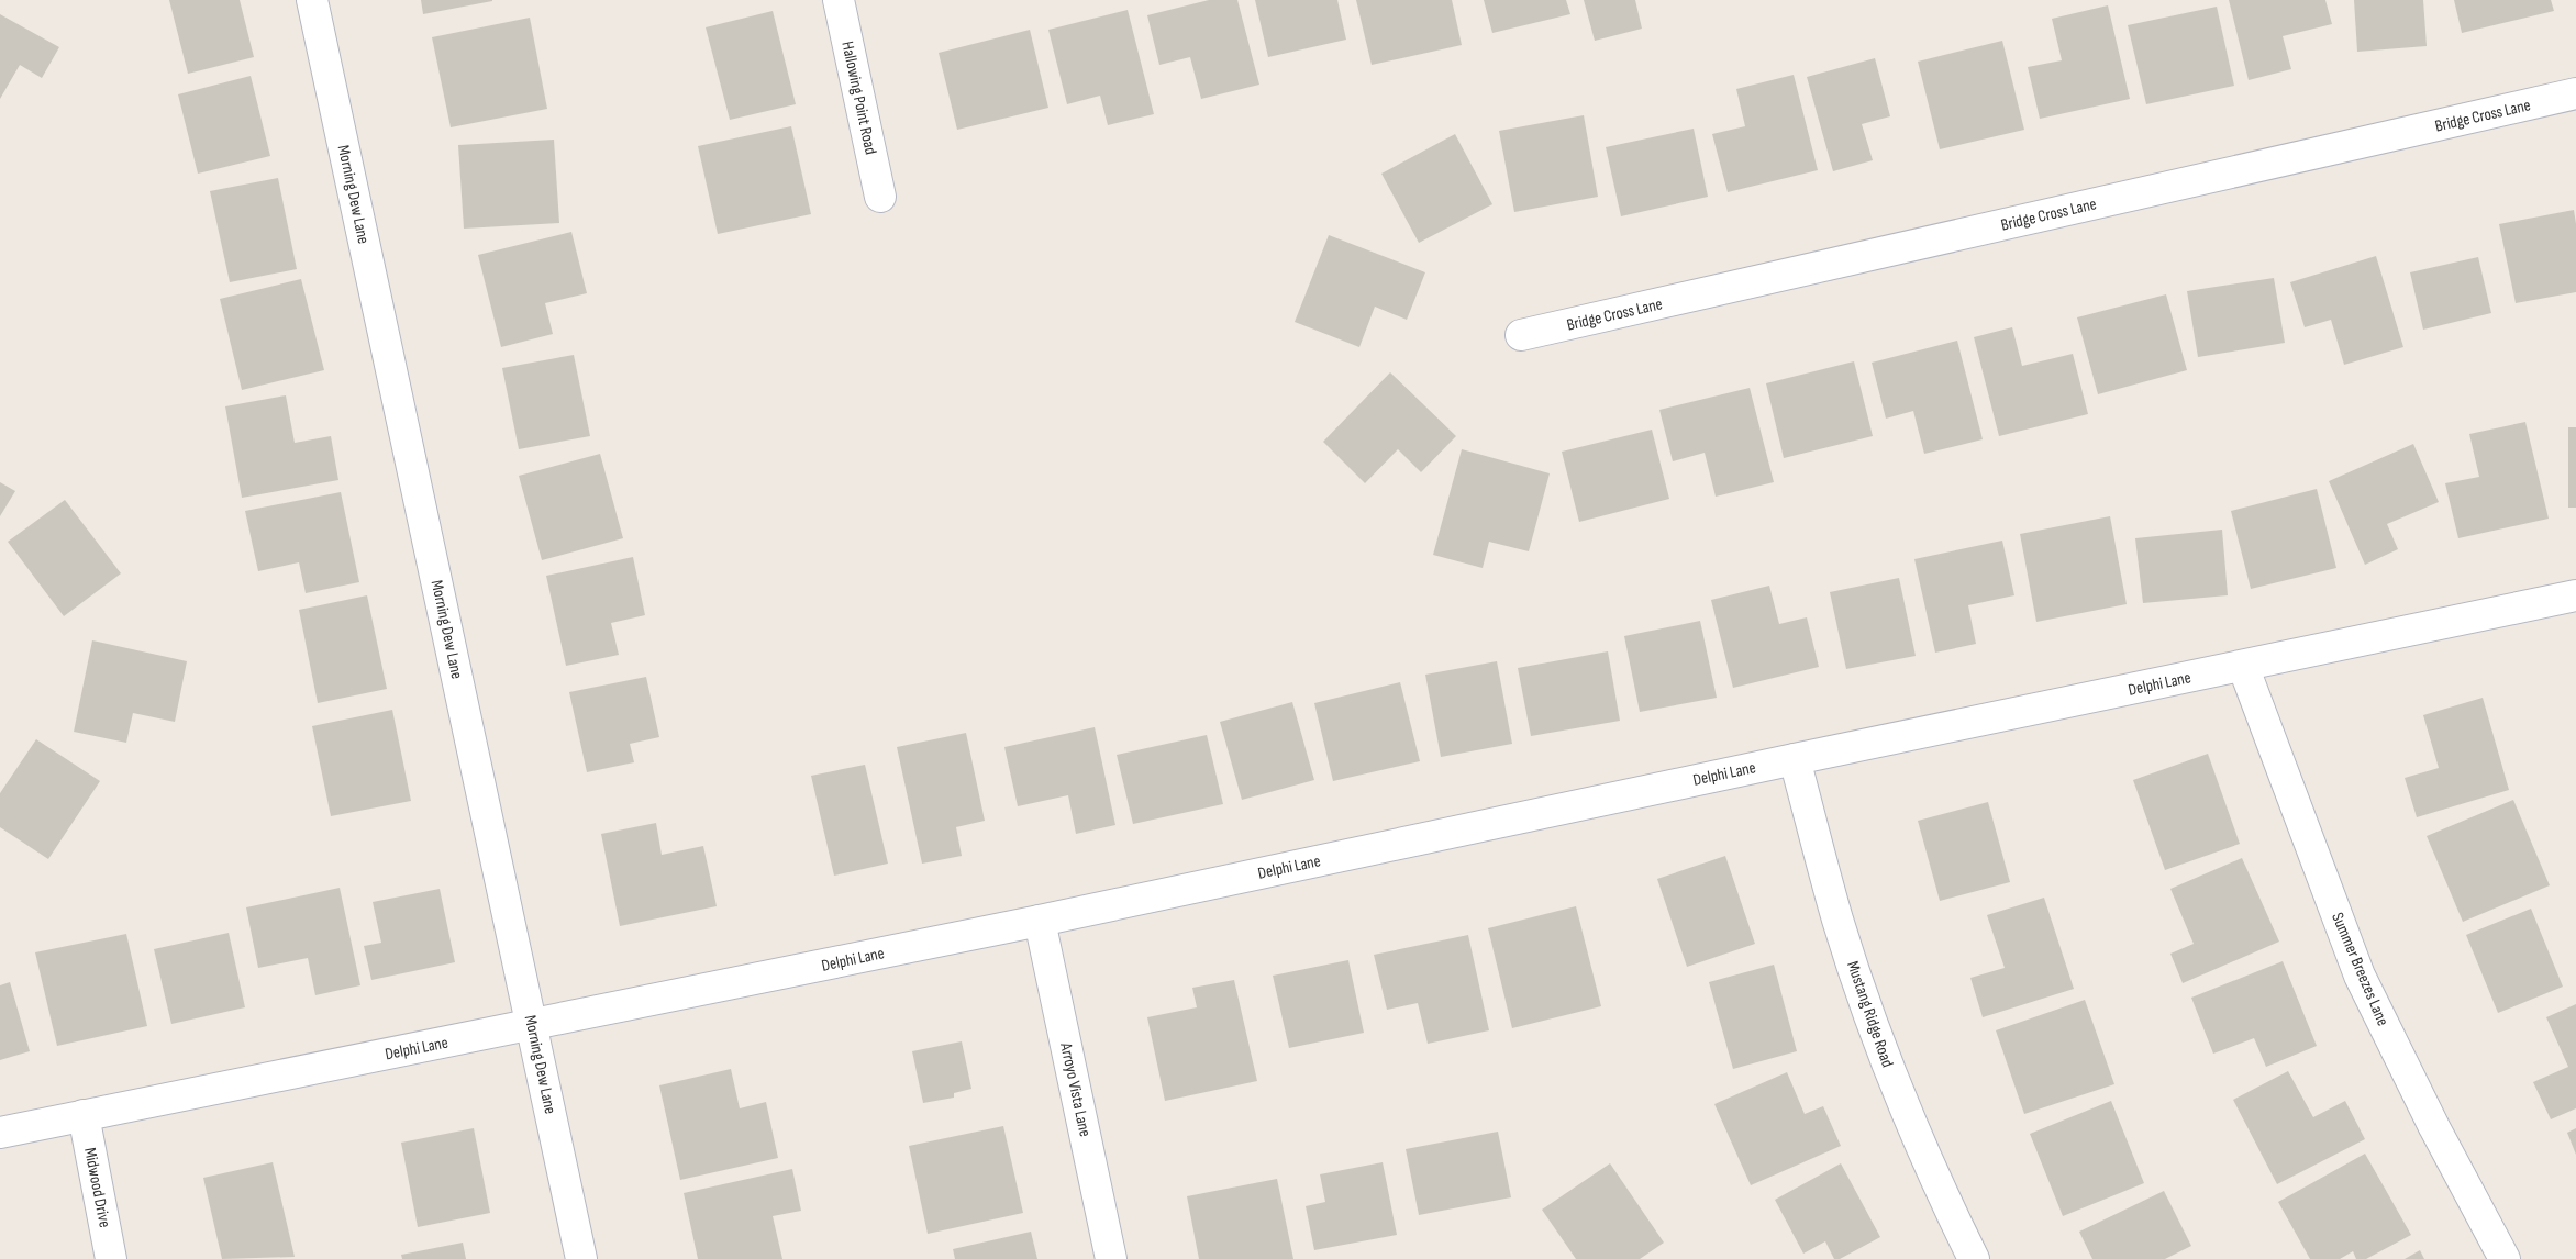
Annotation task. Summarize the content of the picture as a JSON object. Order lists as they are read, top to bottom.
{
  "streets": {
    "street": [
      "Hallowing Point Road",
      "Bridge Cross Lane",
      "Morning Dew Lane",
      "Delphi Lane",
      "Summer Breezes Lane",
      "Mustang Ridge Road",
      "Arroyo Vista Lane",
      "Midwood Drive"
    ]
  },
  "crossings": [
    ["Morning Dew Lane", "Delphi Lane"],
    ["Delphi Lane", "Summer Breezes Lane"],
    ["Delphi Lane", "Mustang Ridge Road"],
    ["Delphi Lane", "Arroyo Vista Lane"],
    ["Delphi Lane", "Midwood Drive"]
  ]
}
